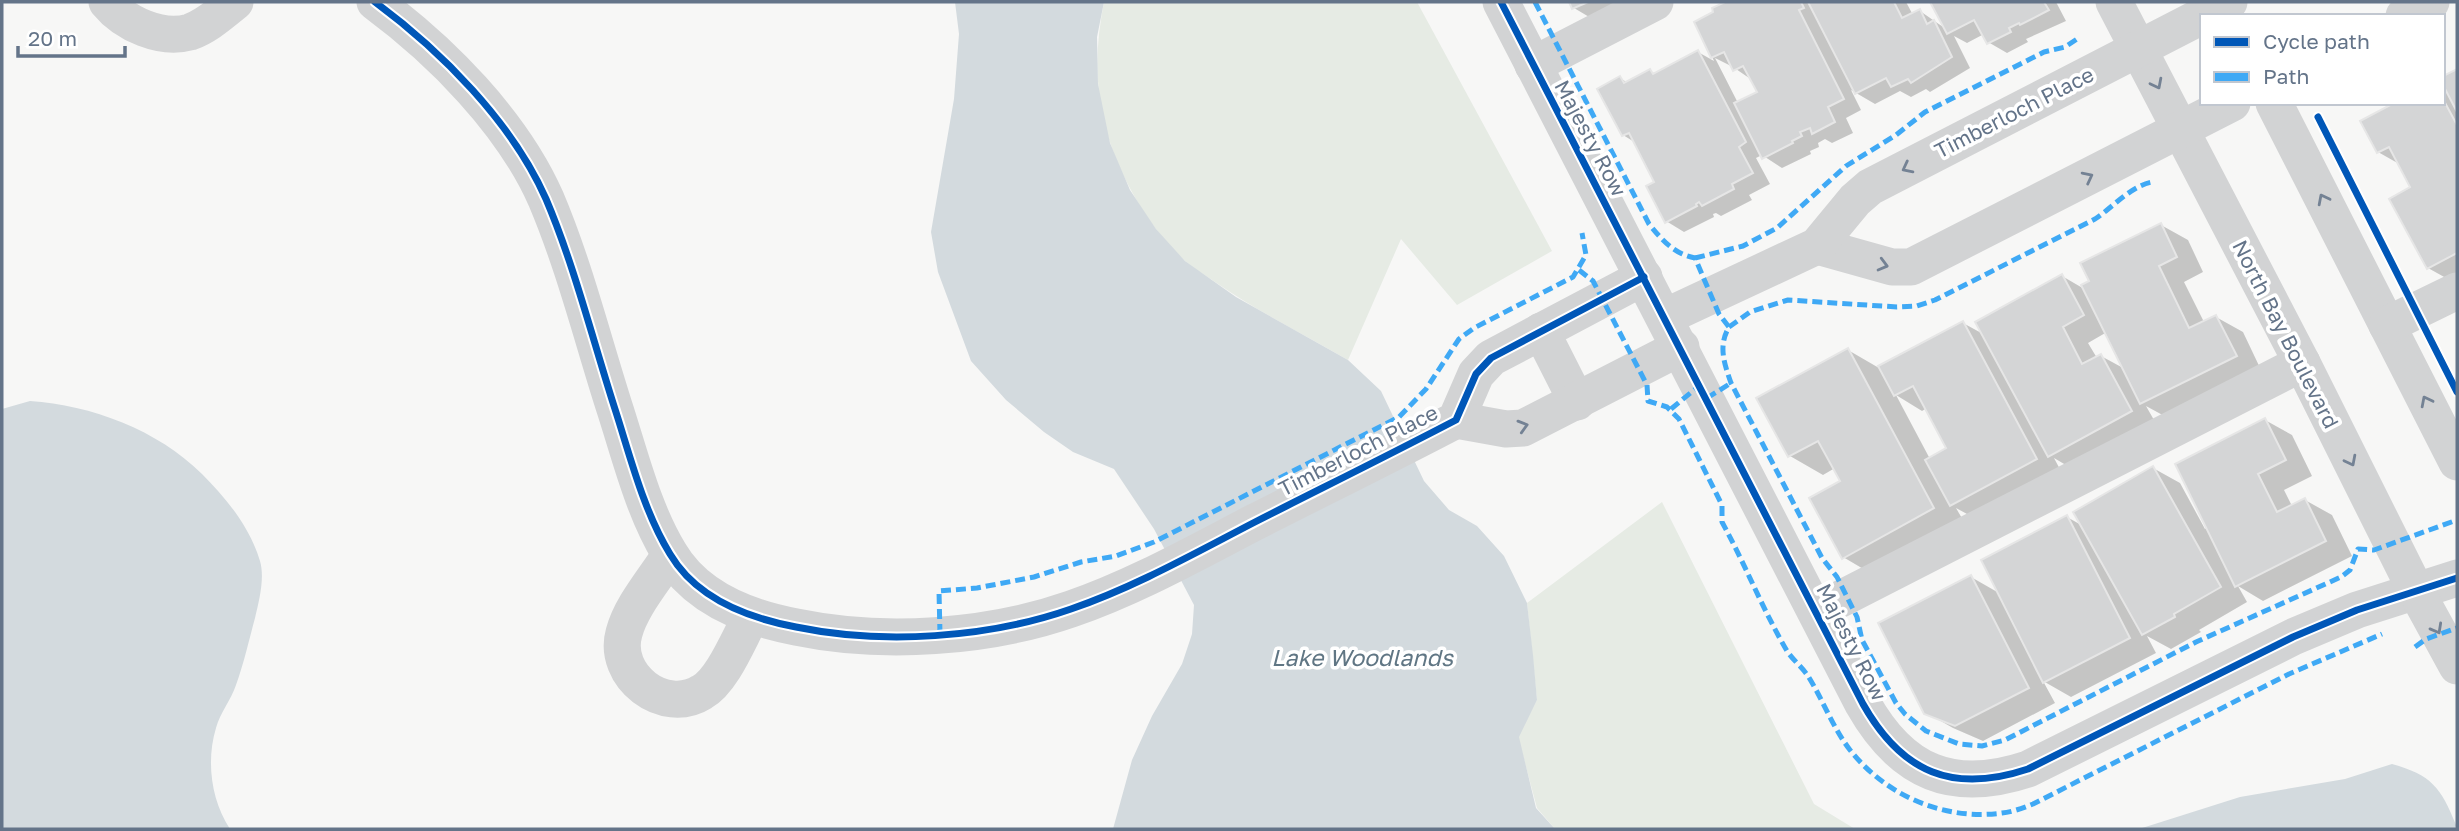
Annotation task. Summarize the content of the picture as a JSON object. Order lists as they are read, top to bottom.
{
  "streets": {
    "street": ["Timberloch Place", "Majesty Row", "North Bay Boulevard"]
  },
  "crossings": [
    ["Timberloch Place", "Majesty Row"],
    ["Timberloch Place", "North Bay Boulevard"],
    ["Majesty Row", "North Bay Boulevard"]
  ],
  "water": ["Lake Woodlands"],
  "legend": ["Cycle path", "Path"],
  "scale_bar": "20 m"
}
